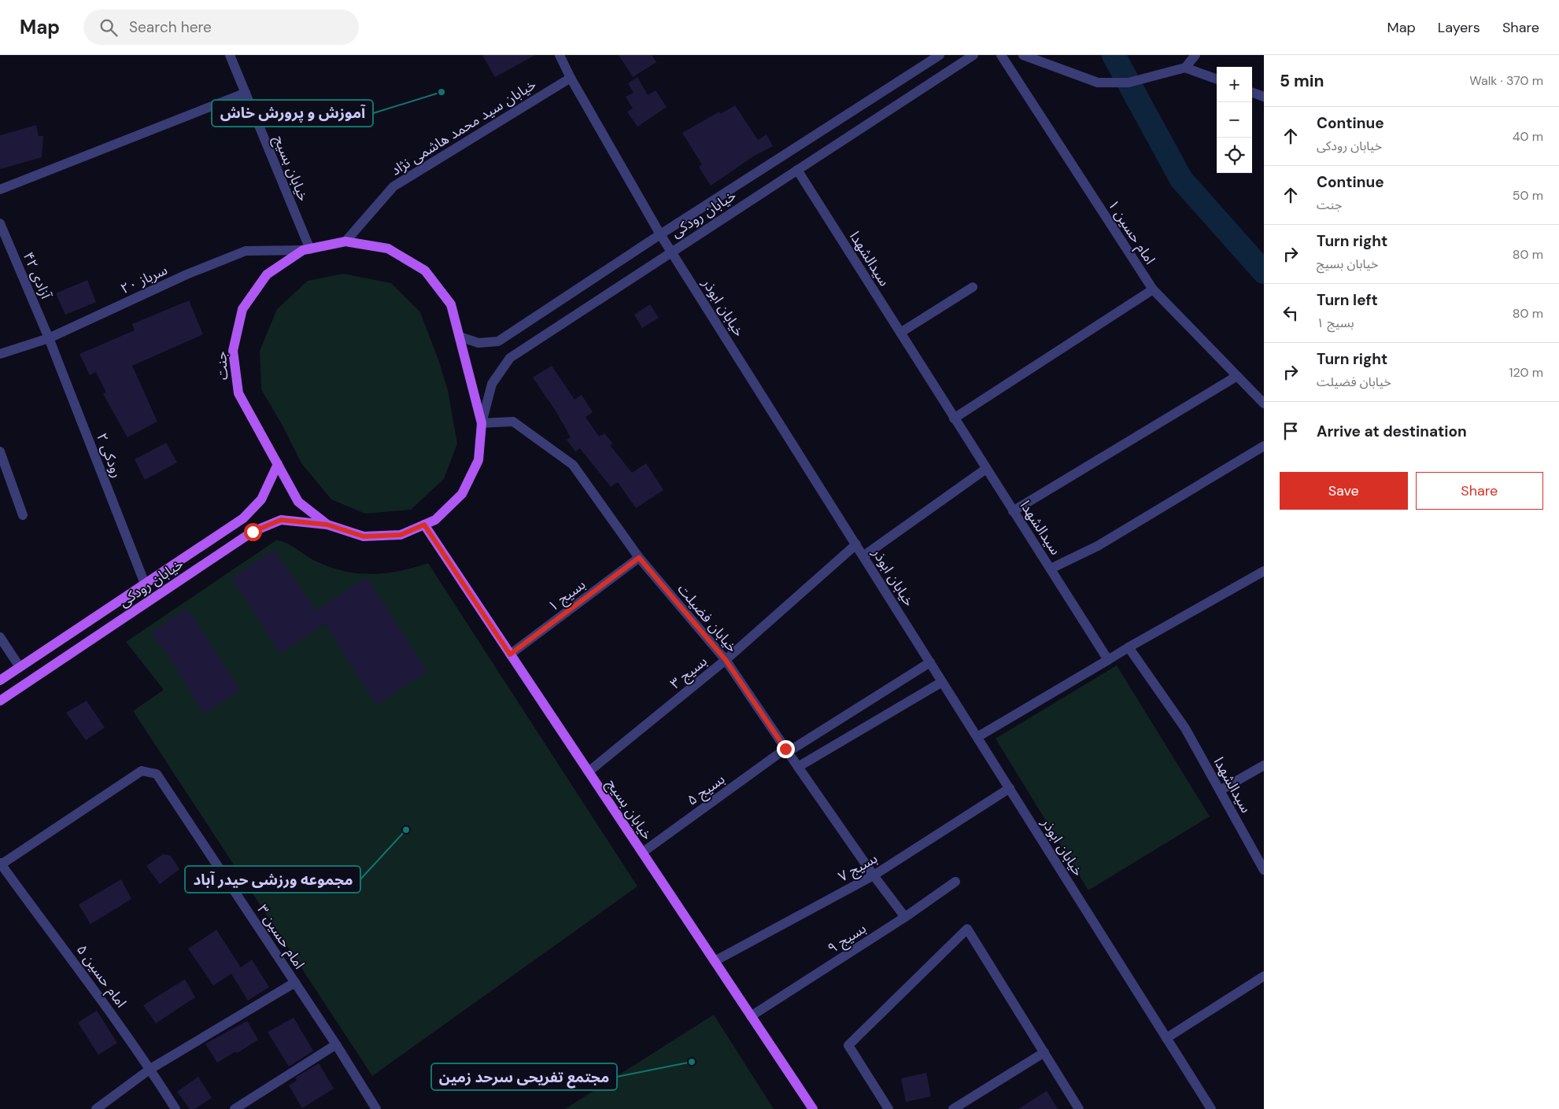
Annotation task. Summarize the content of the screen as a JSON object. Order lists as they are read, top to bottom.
{
  "streets": {
    "main road": ["خیابان بسیج", "خیابان رودکی", "جنت"],
    "street": [
      "خیابان سید محمد هاشمی نژاد",
      "امام حسین ۱",
      "سیدالشهدا",
      "آزادی ۴۲",
      "سرباز ۲۰",
      "خیابان ابوذر",
      "رودکی ۲",
      "بسیج ۱",
      "خیابان فضیلت",
      "بسیج ۳",
      "بسیج ۵",
      "بسیج ۷",
      "امام حسین ۳",
      "بسیج ۹",
      "امام حسین ۵"
    ]
  },
  "crossings": [
    ["خیابان سید محمد هاشمی نژاد", "خیابان ابوذر"],
    ["خیابان سید محمد هاشمی نژاد", "جنت"],
    ["خیابان بسیج", "سرباز ۲۰"],
    ["خیابان بسیج", "جنت"],
    ["خیابان بسیج", "بسیج ۱"],
    ["خیابان بسیج", "بسیج ۳"],
    ["خیابان بسیج", "بسیج ۵"],
    ["خیابان بسیج", "بسیج ۷"],
    ["خیابان بسیج", "بسیج ۹"],
    ["خیابان رودکی", "سیدالشهدا"],
    ["خیابان رودکی", "خیابان ابوذر"],
    ["خیابان رودکی", "جنت"],
    ["خیابان رودکی", "رودکی ۲"],
    ["خیابان رودکی", "خیابان فضیلت"],
    ["آزادی ۴۲", "سرباز ۲۰"],
    ["آزادی ۴۲", "رودکی ۲"],
    ["سرباز ۲۰", "جنت"],
    ["سرباز ۲۰", "رودکی ۲"],
    ["خیابان ابوذر", "بسیج ۳"],
    ["خیابان ابوذر", "بسیج ۵"],
    ["خیابان ابوذر", "بسیج ۷"],
    ["جنت", "خیابان فضیلت"],
    ["بسیج ۱", "خیابان فضیلت"],
    ["خیابان فضیلت", "بسیج ۳"],
    ["خیابان فضیلت", "بسیج ۵"],
    ["خیابان فضیلت", "بسیج ۷"],
    ["خیابان فضیلت", "بسیج ۹"],
    ["امام حسین ۳", "امام حسین ۵"]
  ],
  "places": ["آموزش و پرورش خاش", "مجموعه ورزشی حیدر آباد", "مجتمع تفریحی سرحد زمین"],
  "page": {
    "header": "Map",
    "search": "Search here",
    "nav": ["Map", "Layers", "Share"],
    "heading": ["5 min", "Walk · 370 m"],
    "map_buttons": ["+", "−"],
    "list": [
      ["Continue", "خیابان رودکی", "40 m"],
      ["Continue", "جنت", "50 m"],
      ["Turn right", "خیابان بسیج", "80 m"],
      ["Turn left", "بسیج ۱", "80 m"],
      ["Turn right", "خیابان فضیلت", "120 m"],
      "Arrive at destination"
    ],
    "buttons": ["Save", "Share"]
  }
}
